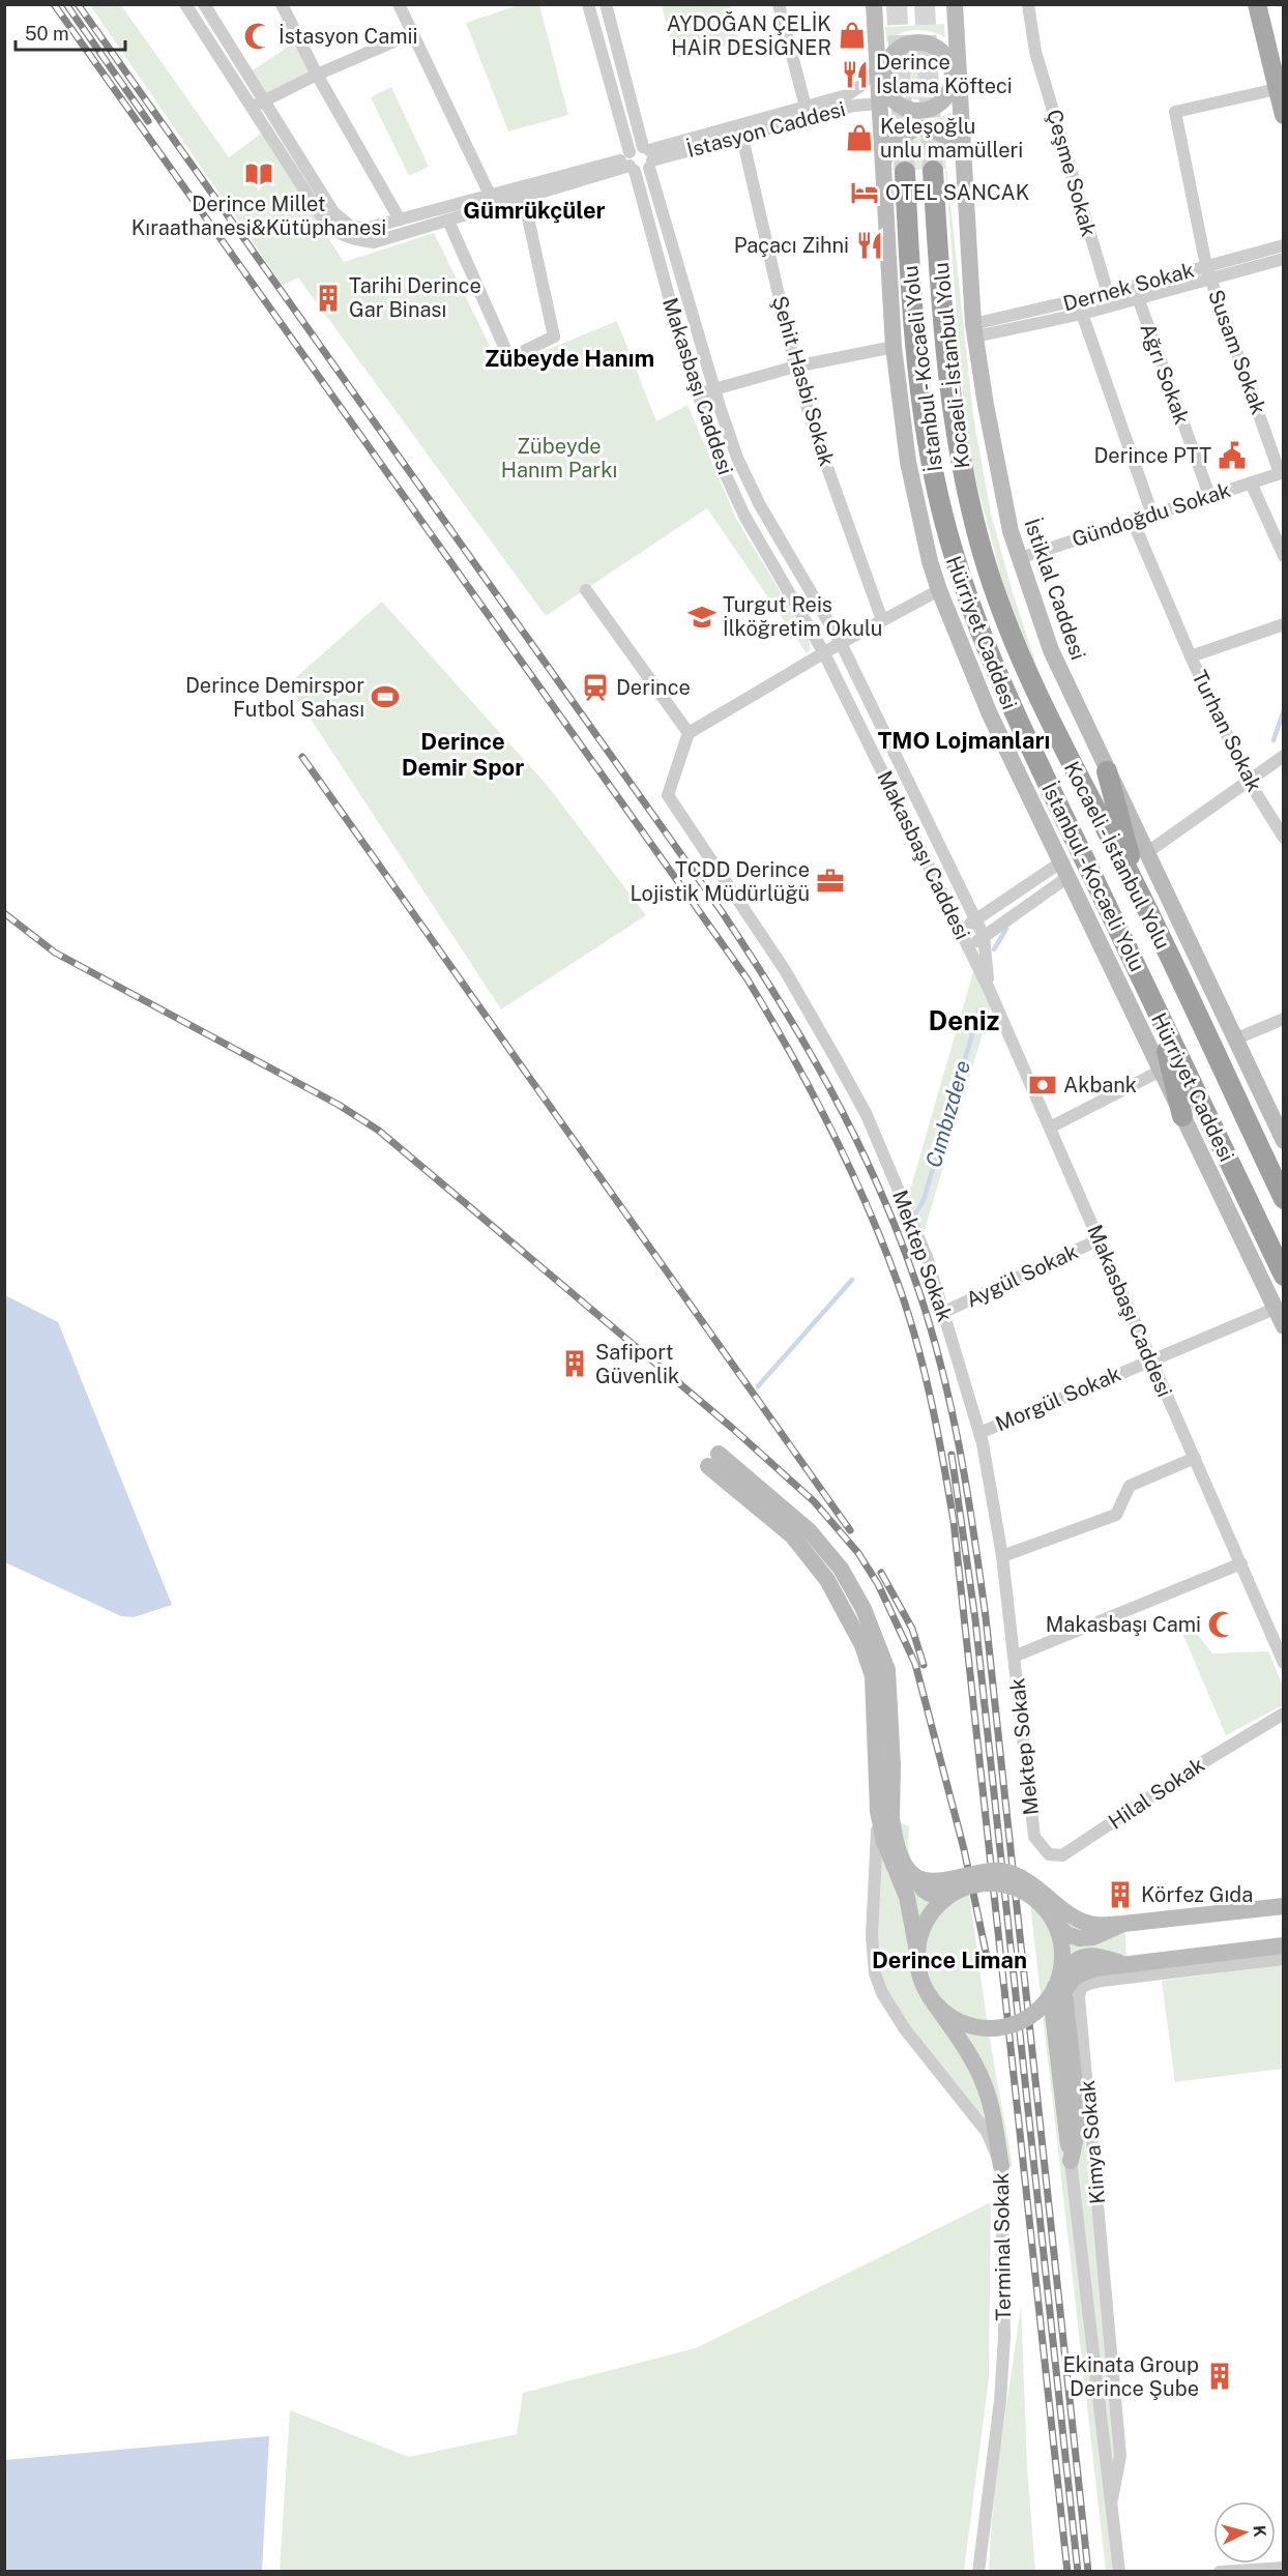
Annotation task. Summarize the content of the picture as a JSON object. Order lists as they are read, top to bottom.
{
  "streets": {
    "highway": ["Kocaeli - İstanbul Yolu", "İstanbul - Kocaeli Yolu"],
    "main road": ["İstiklal Caddesi", "Hürriyet Caddesi"],
    "street": [
      "İstasyon Caddesi",
      "Çeşme Sokak",
      "Dernek Sokak",
      "Susam Sokak",
      "Ağrı Sokak",
      "Şehit Hasbi Sokak",
      "Makasbaşı Caddesi",
      "Gündoğdu Sokak",
      "Turhan Sokak",
      "Mektep Sokak",
      "Aygül Sokak",
      "Morgül Sokak",
      "Hilal Sokak",
      "Kimya Sokak",
      "Terminal Sokak"
    ]
  },
  "crossings": [
    ["İstasyon Caddesi", "Şehit Hasbi Sokak"],
    ["İstasyon Caddesi", "Makasbaşı Caddesi"],
    ["İstasyon Caddesi", "Hürriyet Caddesi"],
    ["Çeşme Sokak", "Dernek Sokak"],
    ["Dernek Sokak", "Susam Sokak"],
    ["Dernek Sokak", "Ağrı Sokak"],
    ["Dernek Sokak", "İstiklal Caddesi"],
    ["Susam Sokak", "Gündoğdu Sokak"],
    ["Ağrı Sokak", "Gündoğdu Sokak"],
    ["Makasbaşı Caddesi", "Aygül Sokak"],
    ["Makasbaşı Caddesi", "Morgül Sokak"],
    ["Gündoğdu Sokak", "İstiklal Caddesi"],
    ["Gündoğdu Sokak", "Turhan Sokak"],
    ["Hürriyet Caddesi", "Morgül Sokak"],
    ["Mektep Sokak", "Aygül Sokak"],
    ["Mektep Sokak", "Morgül Sokak"],
    ["Mektep Sokak", "Hilal Sokak"]
  ],
  "districts": [
    "Gümrükçüler",
    "Zübeyde Hanım",
    "TMO Lojmanları",
    "Derince Demir Spor",
    "Deniz",
    "Derince Liman"
  ],
  "water": ["Cımbızdere"],
  "parks": ["Zübeyde Hanım Parkı"],
  "places": {
    "shop": ["AYDOĞAN ÇELİK HAİR DESİGNER", "Keleşoğlu unlu mamülleri"],
    "mosque": ["İstasyon Camii", "Makasbaşı Cami"],
    "restaurant": ["Derince Islama Köfteci", "Paçacı Zihni"],
    "library": ["Derince Millet Kıraathanesi&Kütüphanesi"],
    "hotel": ["OTEL SANCAK"],
    "building": [
      "Tarihi Derince Gar Binası",
      "Safiport Güvenlik",
      "Körfez Gıda",
      "Ekinata Group Derince Şube"
    ],
    "public building": ["Derince PTT"],
    "school or university": ["Turgut Reis İlköğretim Okulu"],
    "station": ["Derince"],
    "sports": ["Derince Demirspor Futbol Sahası"],
    "office": ["TCDD Derince Lojistik Müdürlüğü"],
    "bank": ["Akbank"]
  },
  "scale_bar": "50 m",
  "north": "right"
}
